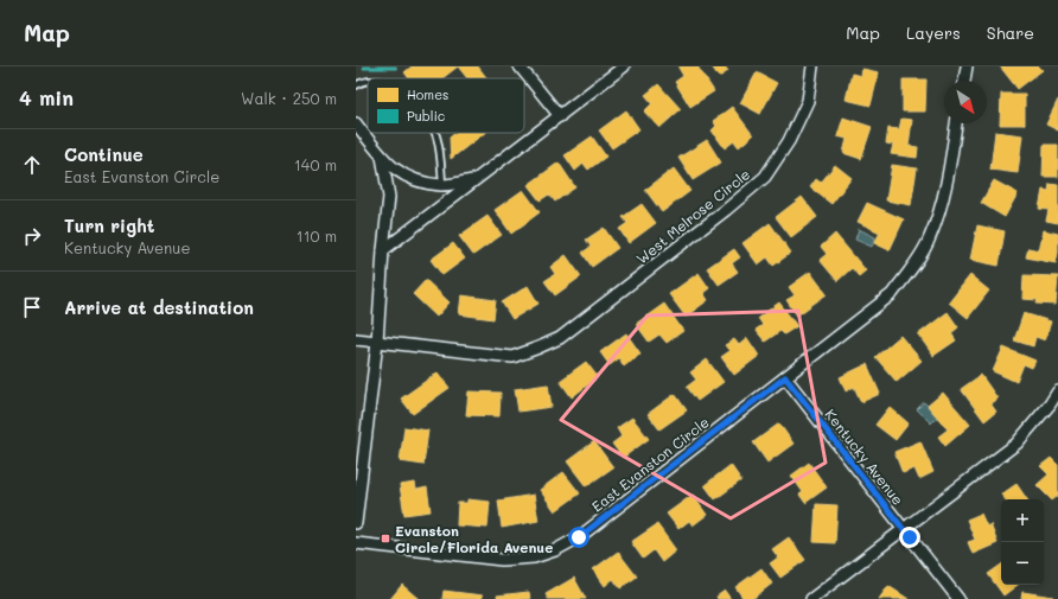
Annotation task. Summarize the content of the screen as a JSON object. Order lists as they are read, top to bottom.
{
  "streets": {
    "street": ["West Melrose Circle", "Kentucky Avenue", "East Evanston Circle"]
  },
  "crossings": [
    ["Kentucky Avenue", "East Evanston Circle"]
  ],
  "places": {
    "transit": ["Evanston Circle/Florida Avenue"]
  },
  "legend": ["Homes", "Public"],
  "north": "bottom right",
  "page": {
    "header": "Map",
    "nav": ["Map", "Layers", "Share"],
    "heading": ["4 min", "Walk · 250 m"],
    "list": [
      ["Continue", "East Evanston Circle", "140 m"],
      ["Turn right", "Kentucky Avenue", "110 m"],
      "Arrive at destination"
    ],
    "map_buttons": ["+", "−"]
  }
}
